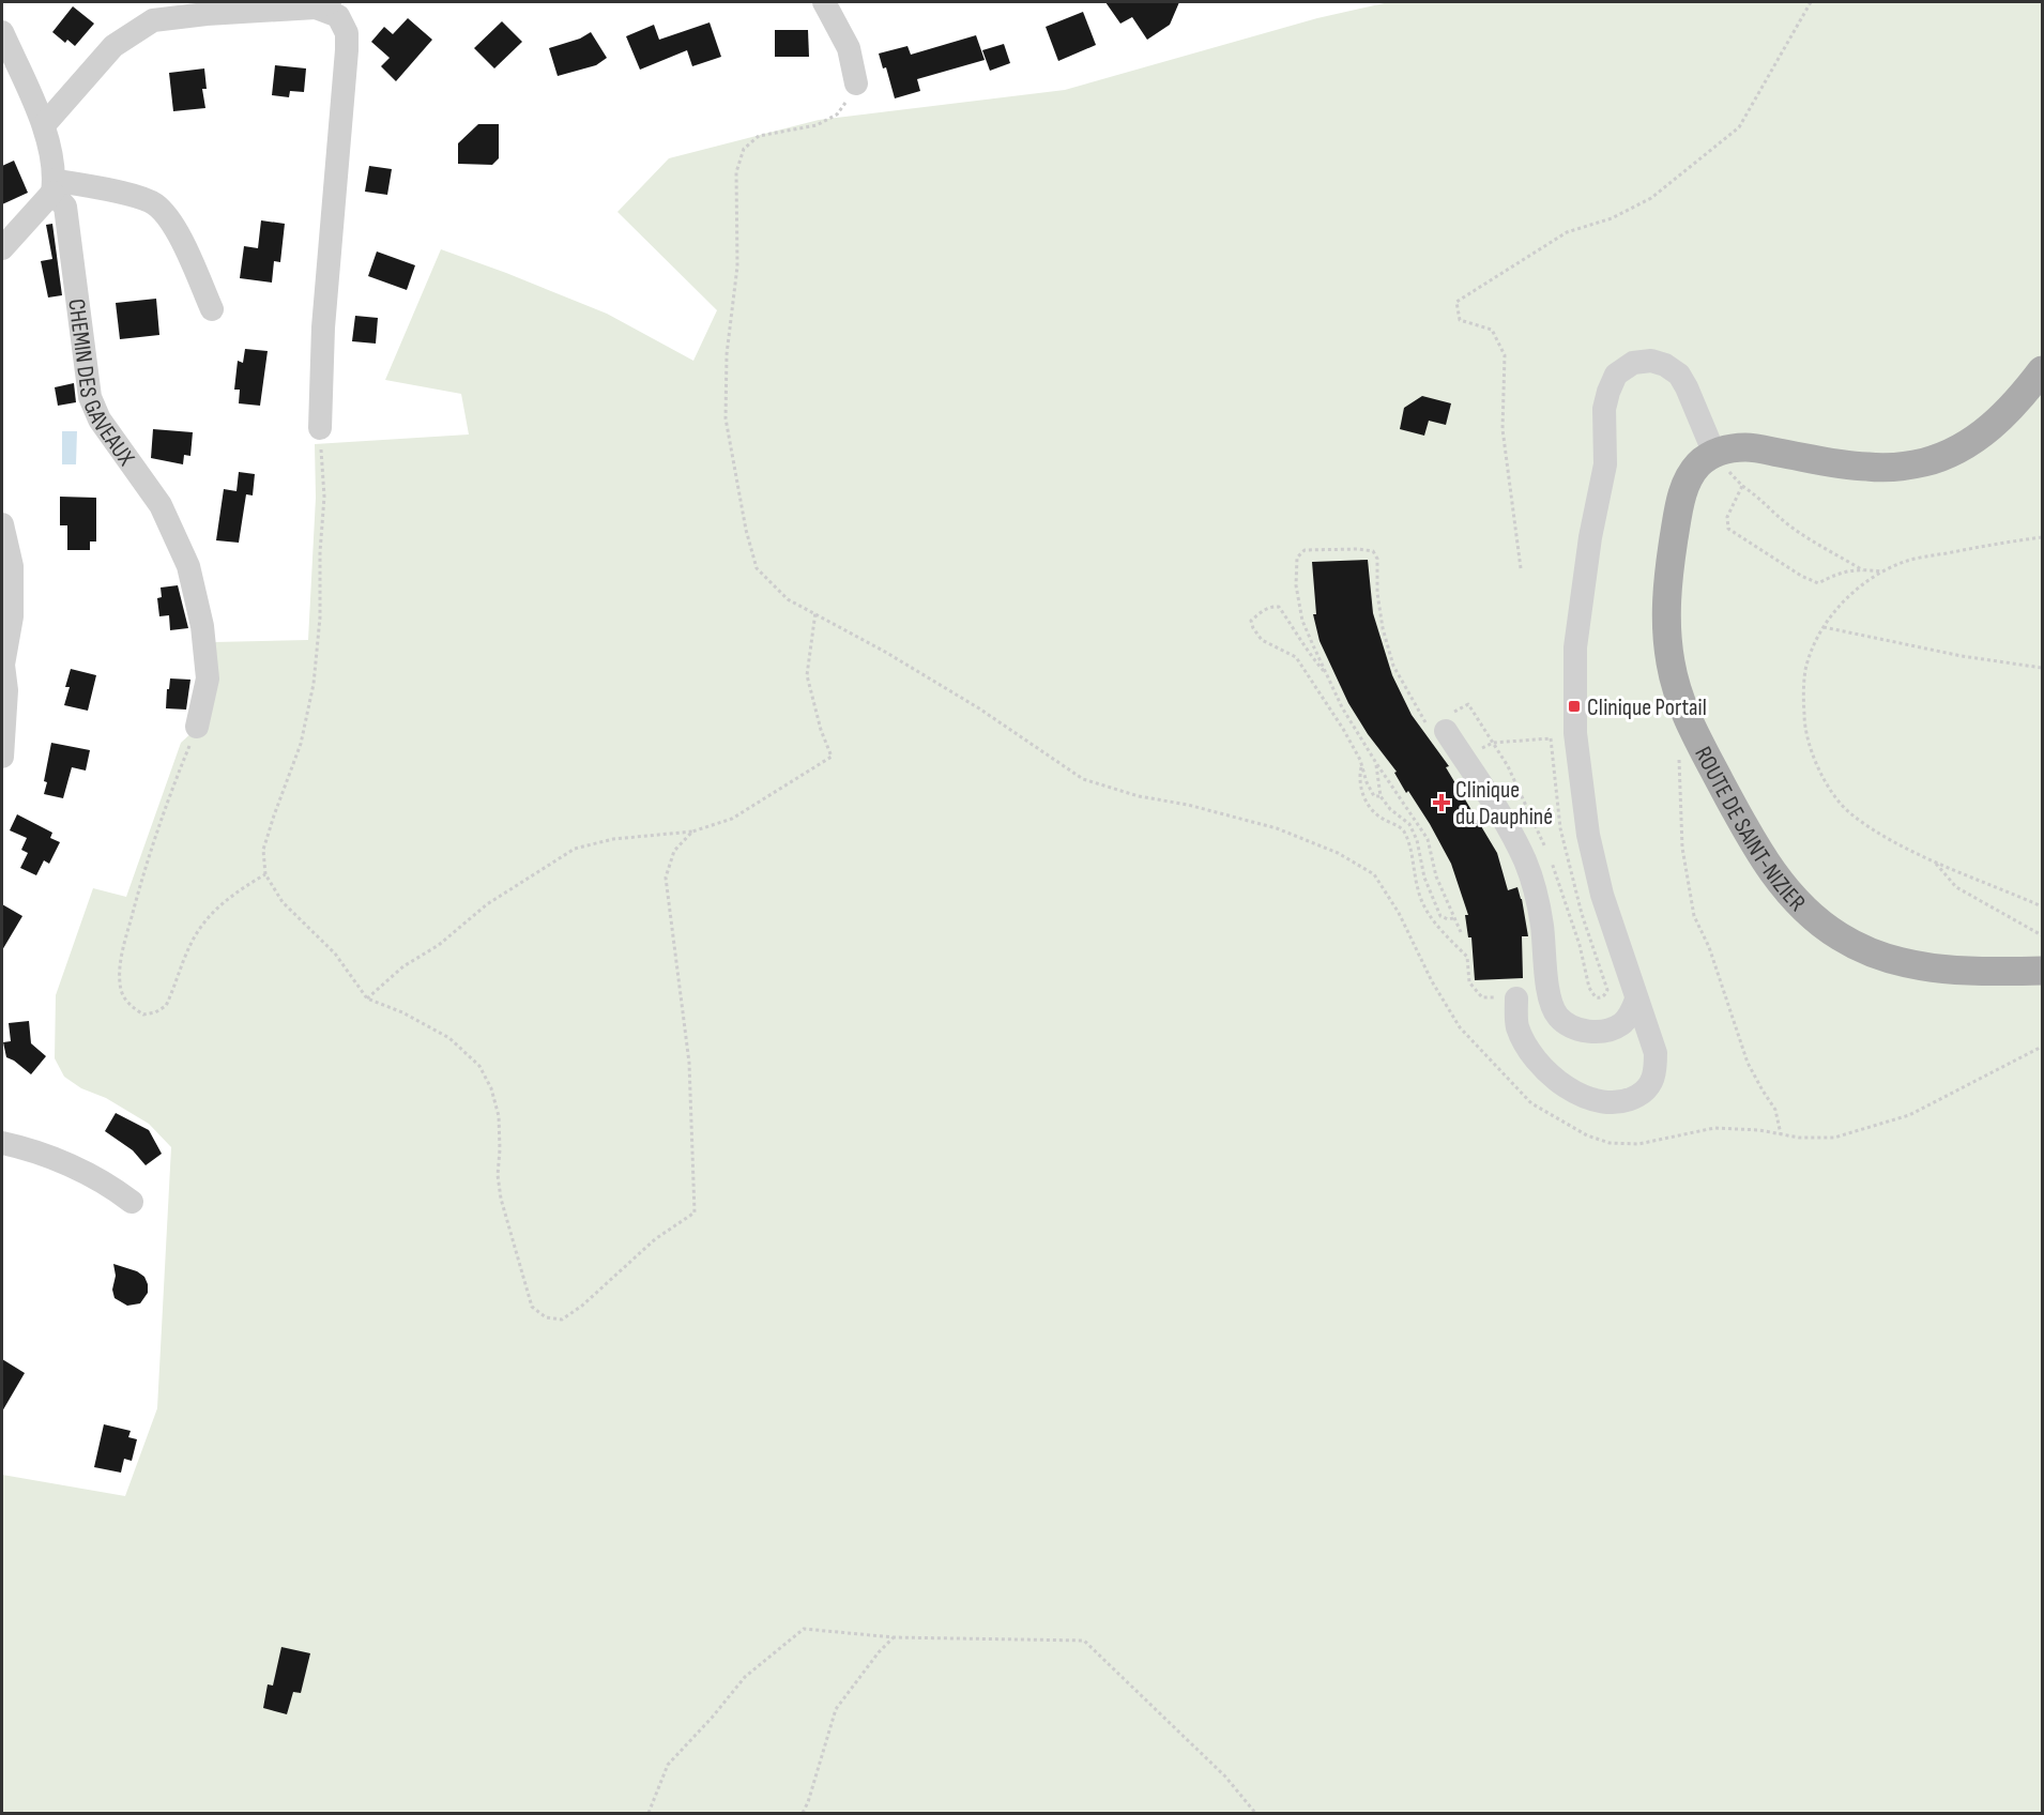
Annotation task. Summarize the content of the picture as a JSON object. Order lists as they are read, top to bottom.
{
  "streets": {
    "main road": ["ROUTE DE SAINT-NIZIER"],
    "street": ["CHEMIN DES GAVEAUX"]
  },
  "places": {
    "transit": ["Clinique Portail"],
    "health": ["Clinique du Dauphiné"]
  }
}
